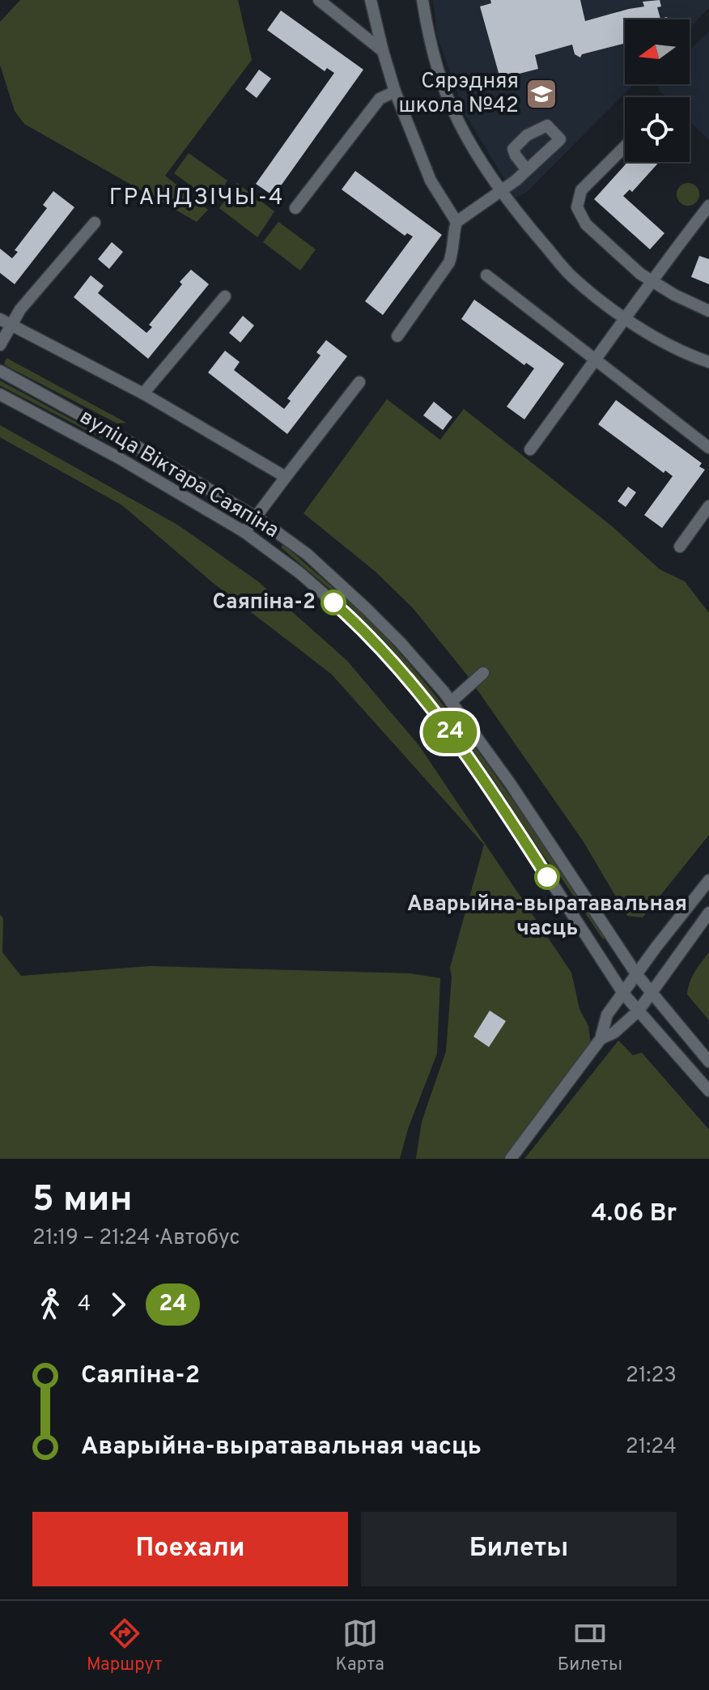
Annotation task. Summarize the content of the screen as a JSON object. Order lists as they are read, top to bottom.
{
  "streets": {
    "street": ["вуліца Віктара Саяпіна"]
  },
  "districts": ["ГРАНДЗІЧЫ-4"],
  "places": {
    "school or university": ["Сярэдняя школа №42"],
    "other": ["Саяпіна-2", "Аварыйна-выратавальная часць"]
  },
  "lines": ["bus line 24"],
  "north": "left",
  "page": {
    "on_map": "24",
    "heading": ["5 мин", "21:19 – 21:24 · Автобус", "4.06 Br"],
    "legs": ["4", "24"],
    "list": [
      {
        "name": "Саяпіна-2",
        "value": "21:23"
      },
      {
        "name": "Аварыйна-выратавальная часць",
        "value": "21:24"
      }
    ],
    "buttons": ["Поехали", "Билеты"],
    "tabs": ["Маршрут", "Карта", "Билеты"]
  }
}
